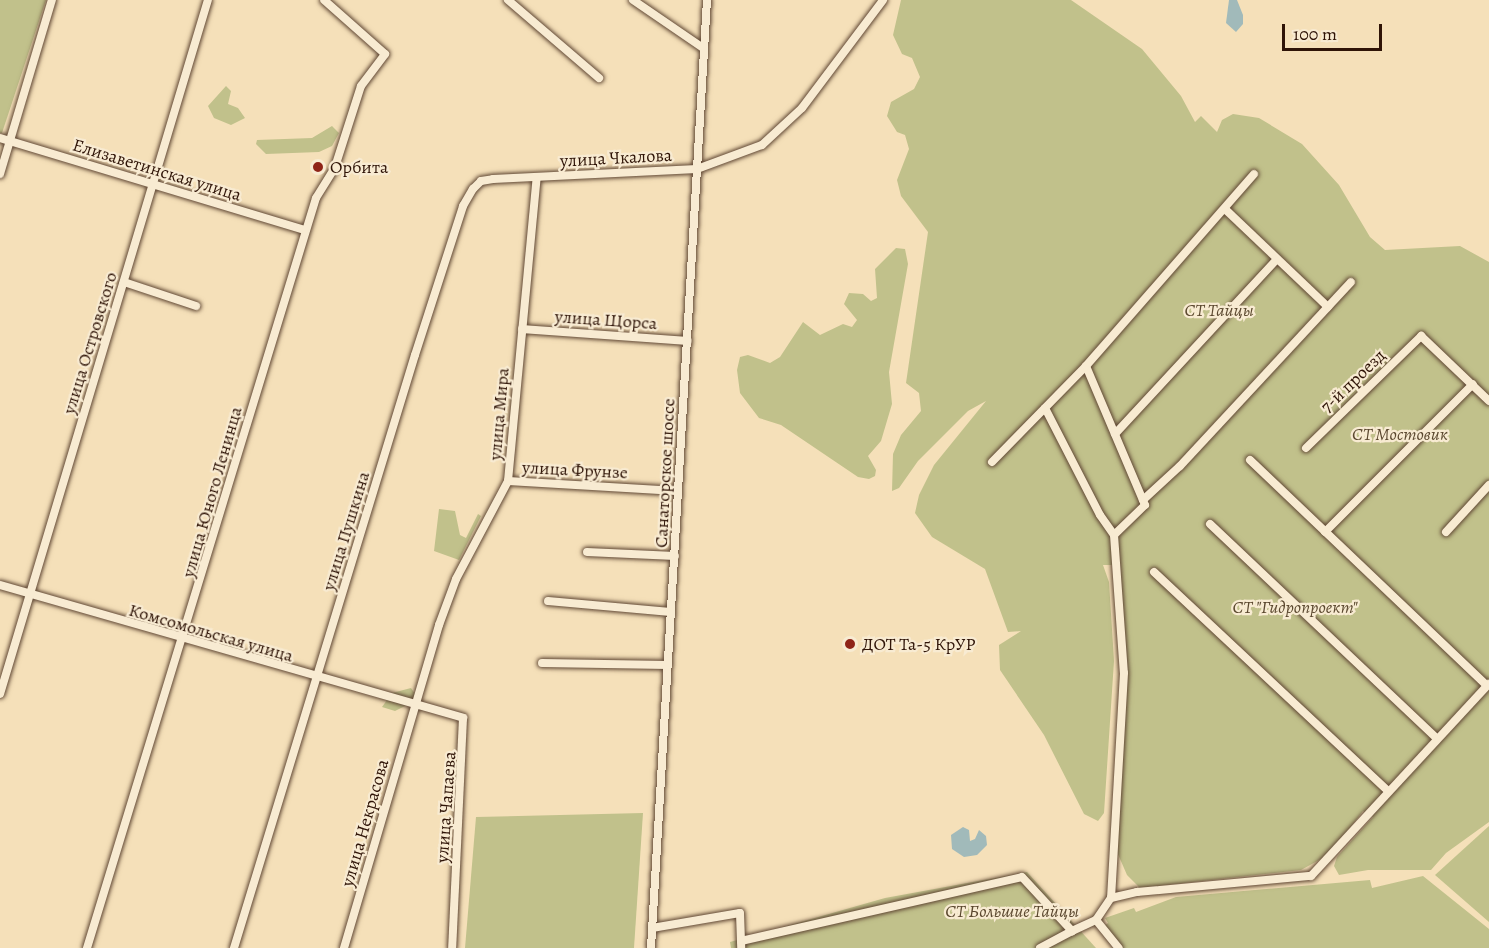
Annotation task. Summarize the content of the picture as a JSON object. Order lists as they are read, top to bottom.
{
  "streets": {
    "street": [
      "улица Чкалова",
      "Елизаветинская улица",
      "улица Щорса",
      "улица Островского",
      "7-й проезд",
      "улица Мира",
      "улица Фрунзе",
      "Санаторское шоссе",
      "улица Юного Ленинца",
      "улица Пушкина",
      "Комсомольская улица",
      "улица Чапаева",
      "улица Некрасова"
    ]
  },
  "crossings": [
    ["улица Чкалова", "улица Мира"],
    ["улица Чкалова", "Санаторское шоссе"],
    ["улица Чкалова", "улица Пушкина"],
    ["Елизаветинская улица", "улица Островского"],
    ["Елизаветинская улица", "улица Юного Ленинца"],
    ["улица Щорса", "улица Мира"],
    ["улица Щорса", "Санаторское шоссе"],
    ["улица Островского", "Комсомольская улица"],
    ["улица Мира", "улица Фрунзе"],
    ["улица Мира", "улица Пушкина"],
    ["улица Мира", "Комсомольская улица"],
    ["улица Мира", "улица Чапаева"],
    ["улица Мира", "улица Некрасова"],
    ["улица Фрунзе", "Санаторское шоссе"],
    ["улица Юного Ленинца", "Комсомольская улица"],
    ["улица Пушкина", "Комсомольская улица"],
    ["Комсомольская улица", "улица Чапаева"],
    ["Комсомольская улица", "улица Некрасова"],
    ["улица Чапаева", "улица Некрасова"]
  ],
  "parks": [
    "СТ Тайцы",
    "СТ Мостовик",
    "СТ \"Гидропроект\"",
    "СТ Большие Тайцы"
  ],
  "places": ["Орбита", "ДОТ Та-5 КрУР"],
  "scale_bar": "100 m"
}
